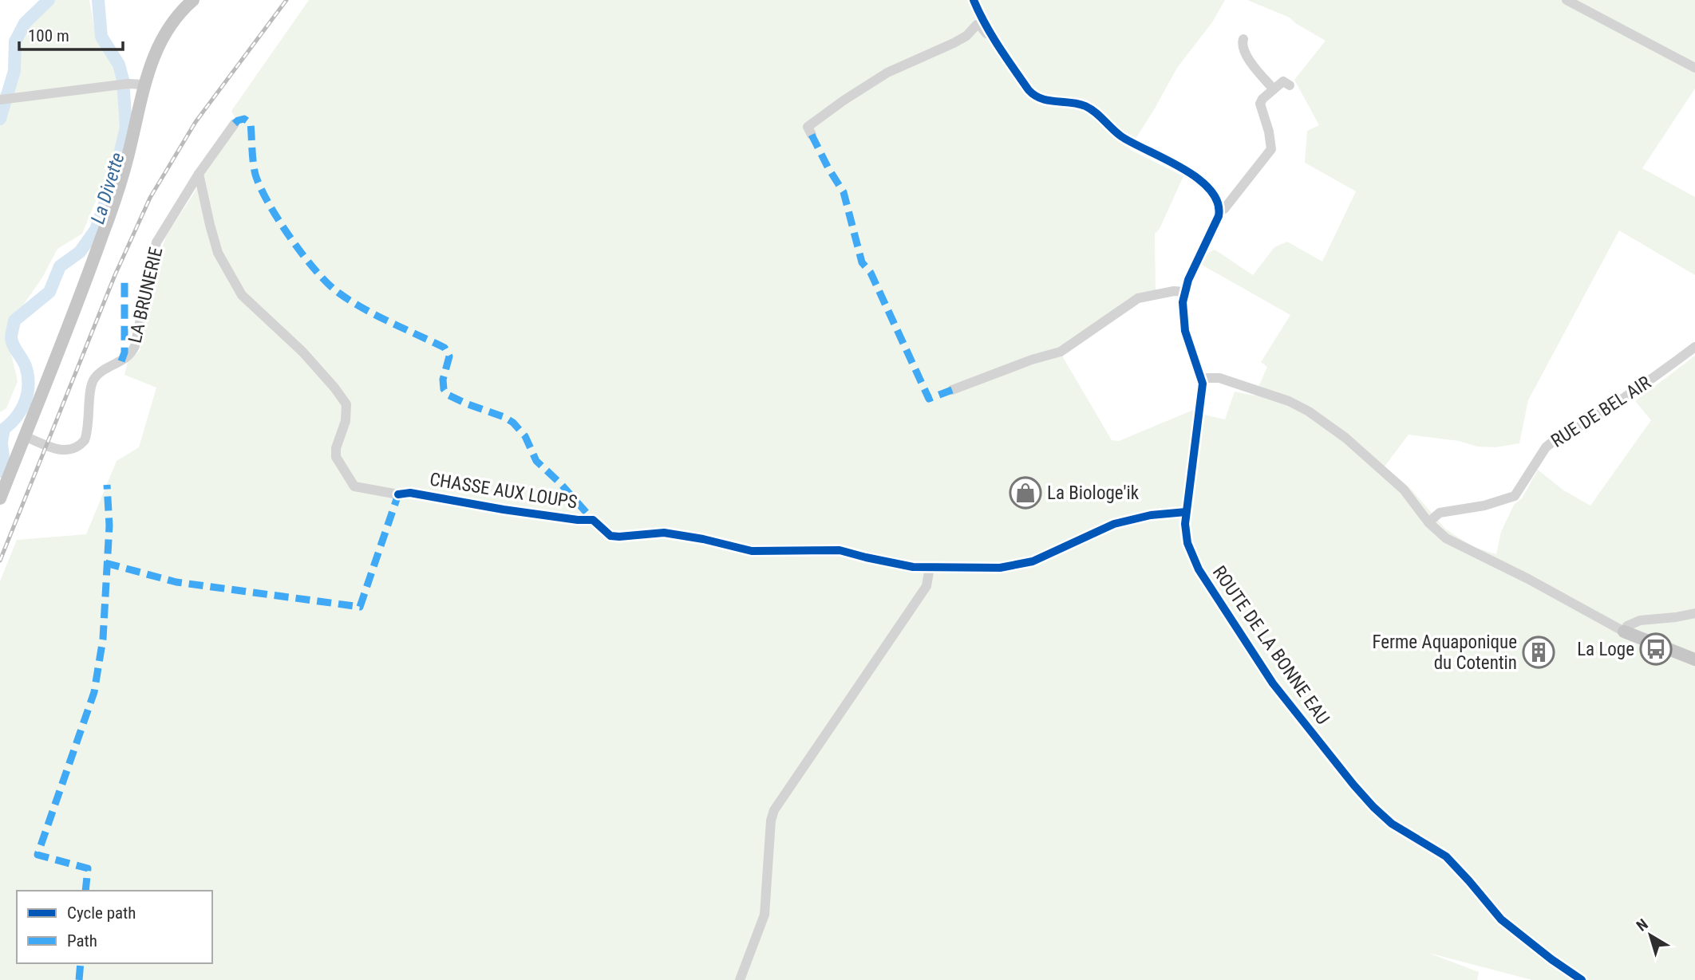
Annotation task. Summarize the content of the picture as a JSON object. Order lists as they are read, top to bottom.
{
  "streets": {
    "street": [
      "LA BRUNERIE",
      "RUE DE BEL AIR",
      "CHASSE AUX LOUPS",
      "ROUTE DE LA BONNE EAU"
    ]
  },
  "crossings": [
    ["LA BRUNERIE", "CHASSE AUX LOUPS"],
    ["CHASSE AUX LOUPS", "ROUTE DE LA BONNE EAU"]
  ],
  "water": ["La Divette"],
  "places": {
    "shop": ["La Biologe'ik"],
    "bus stop": ["La Loge"],
    "building": ["Ferme Aquaponique du Cotentin"]
  },
  "legend": ["Cycle path", "Path"],
  "scale_bar": "100 m",
  "north": "top left"
}
